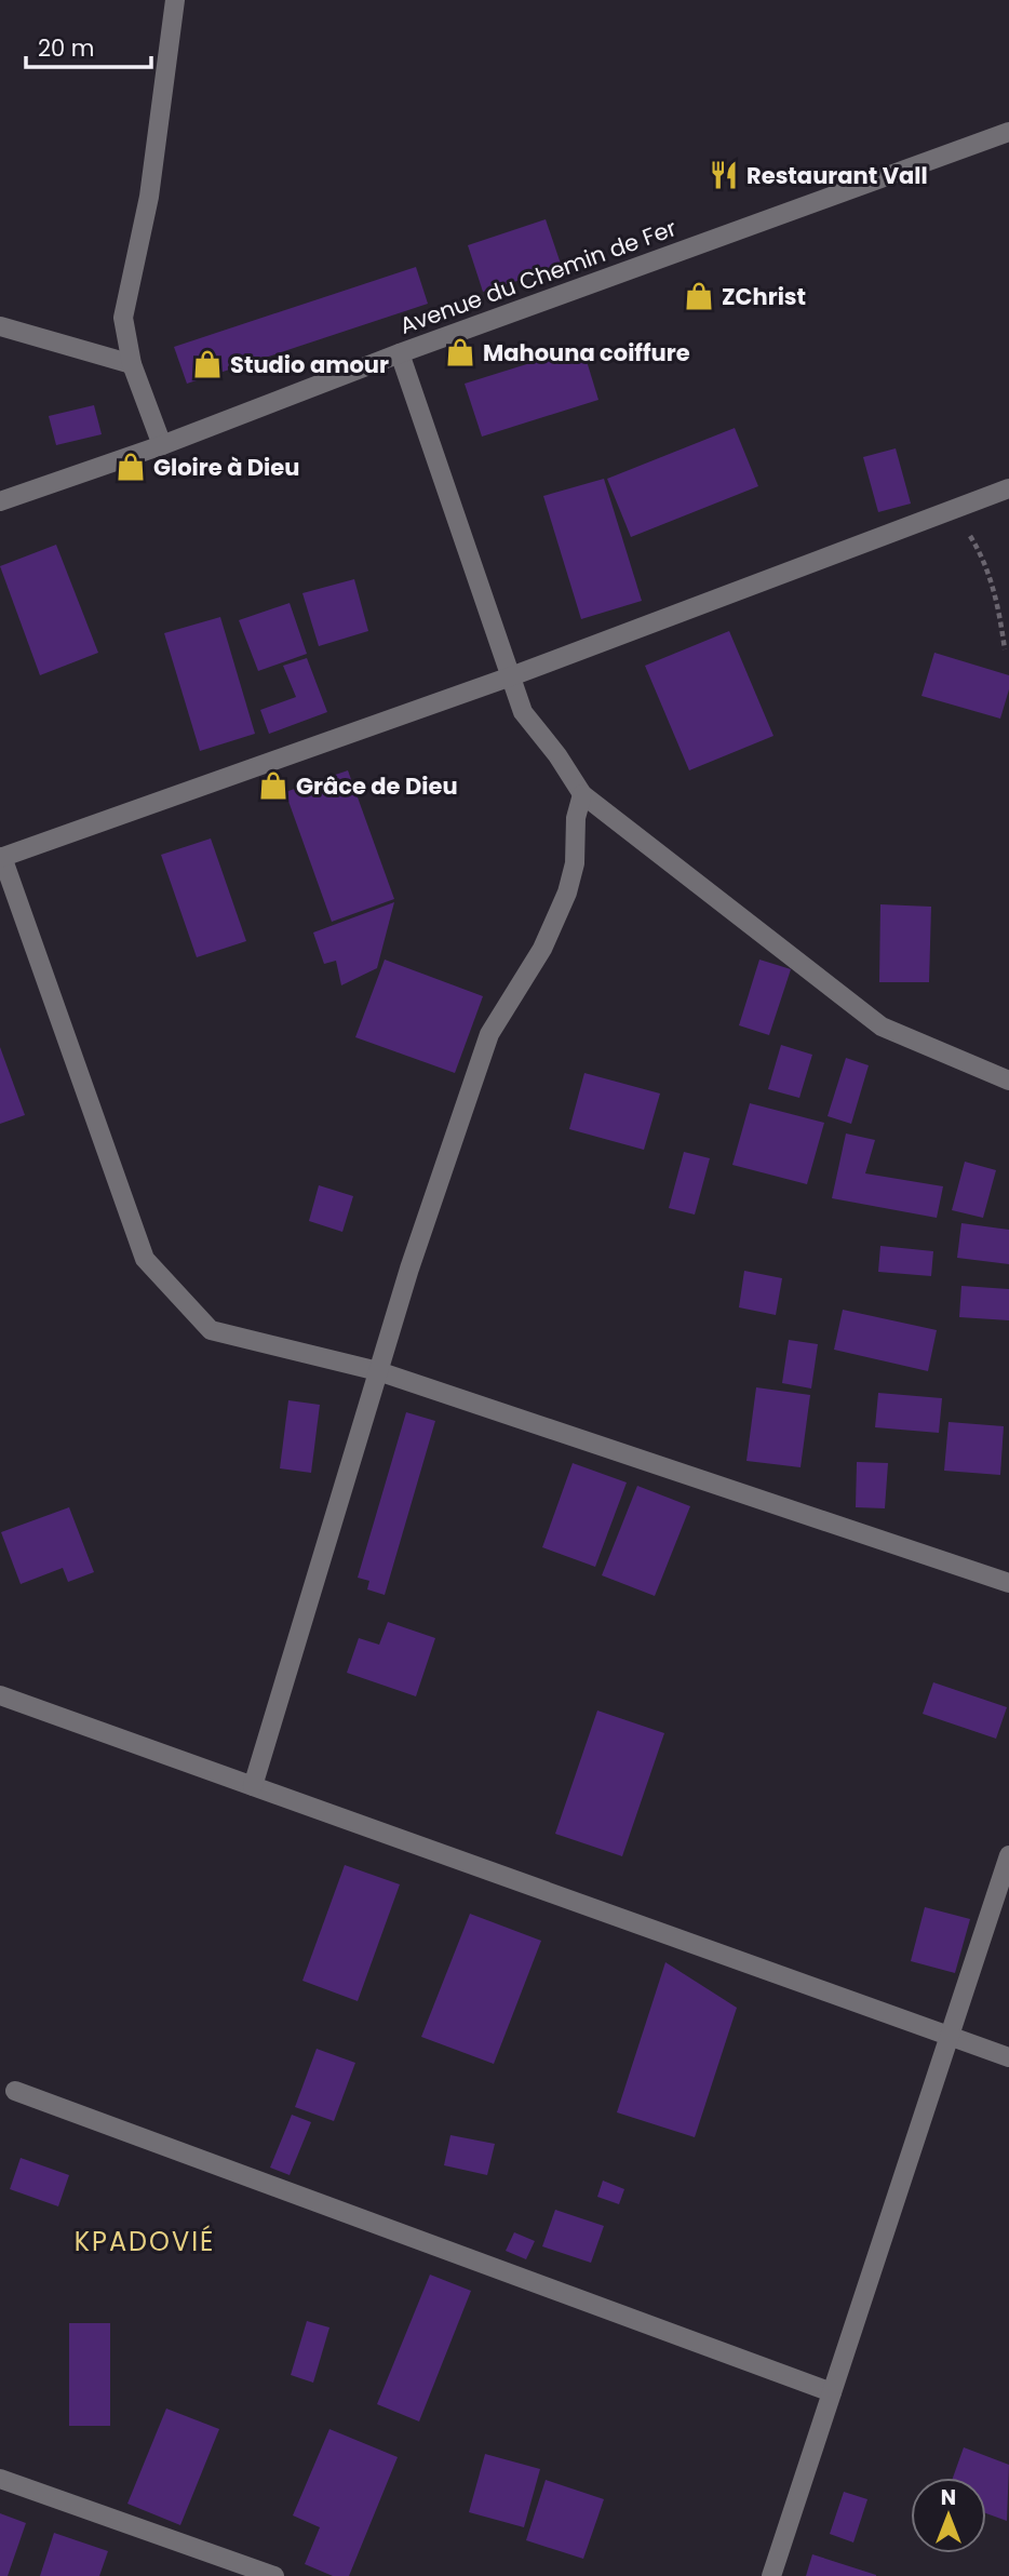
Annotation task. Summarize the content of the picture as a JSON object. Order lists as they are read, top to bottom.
{
  "streets": {
    "street": ["Avenue du Chemin de Fer"]
  },
  "districts": ["KPADOVIÉ"],
  "places": {
    "restaurant": ["Restaurant Vall"],
    "shop": [
      "ZChrist",
      "Mahouna coiffure",
      "Studio amour",
      "Gloire à Dieu",
      "Grâce de Dieu"
    ]
  },
  "scale_bar": "20 m",
  "north": "top"
}
